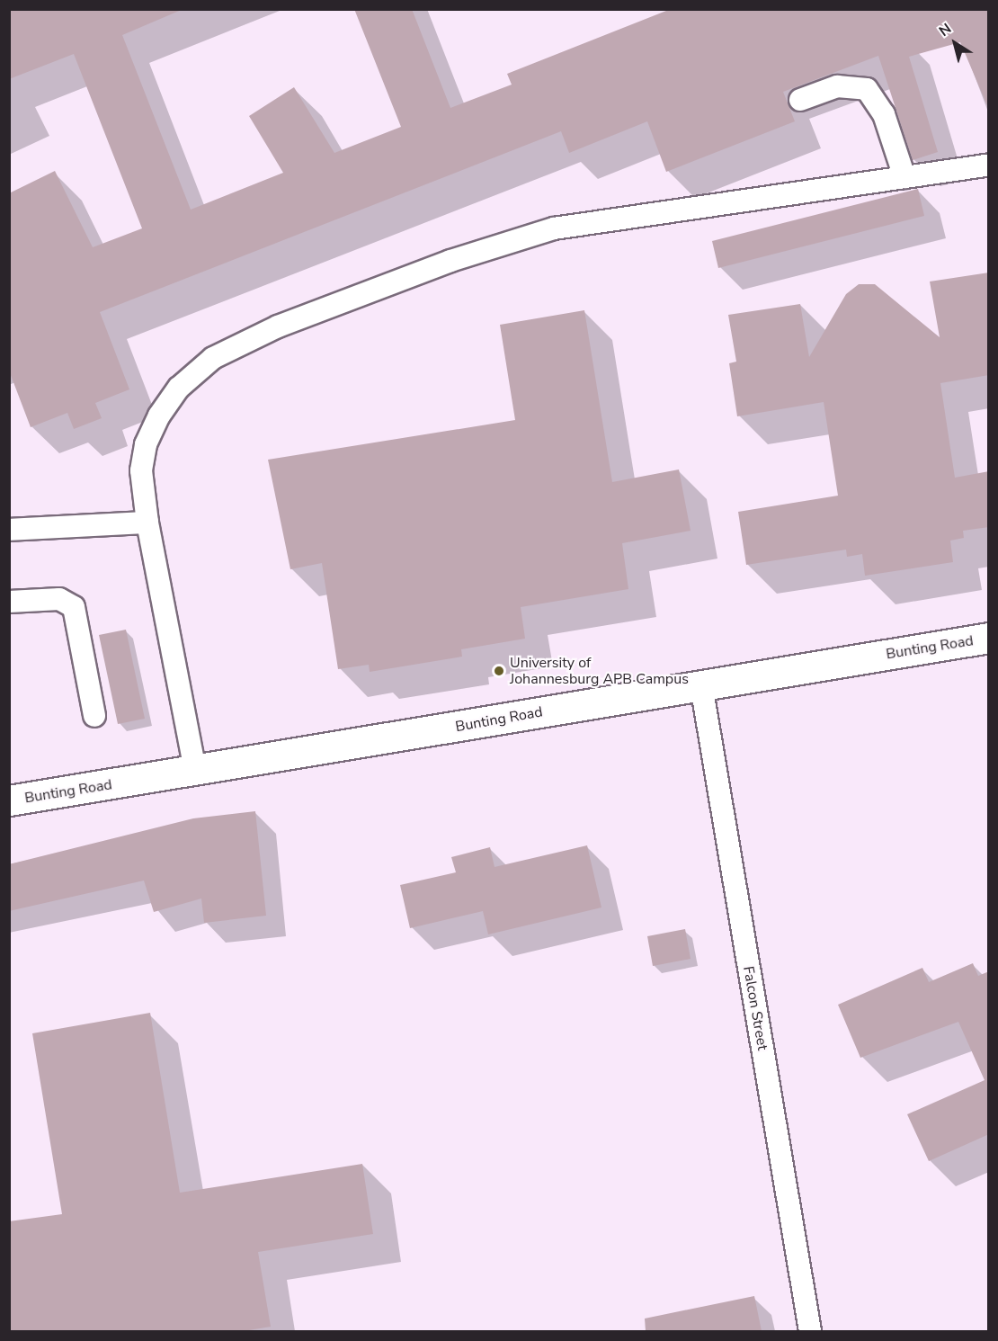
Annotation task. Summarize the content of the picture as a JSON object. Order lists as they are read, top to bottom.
{
  "streets": {
    "street": ["Bunting Road"],
    "lane": ["Falcon Street"]
  },
  "crossings": [
    ["Bunting Road", "Falcon Street"]
  ],
  "places": ["University of Johannesburg APB Campus"],
  "north": "top left"
}
